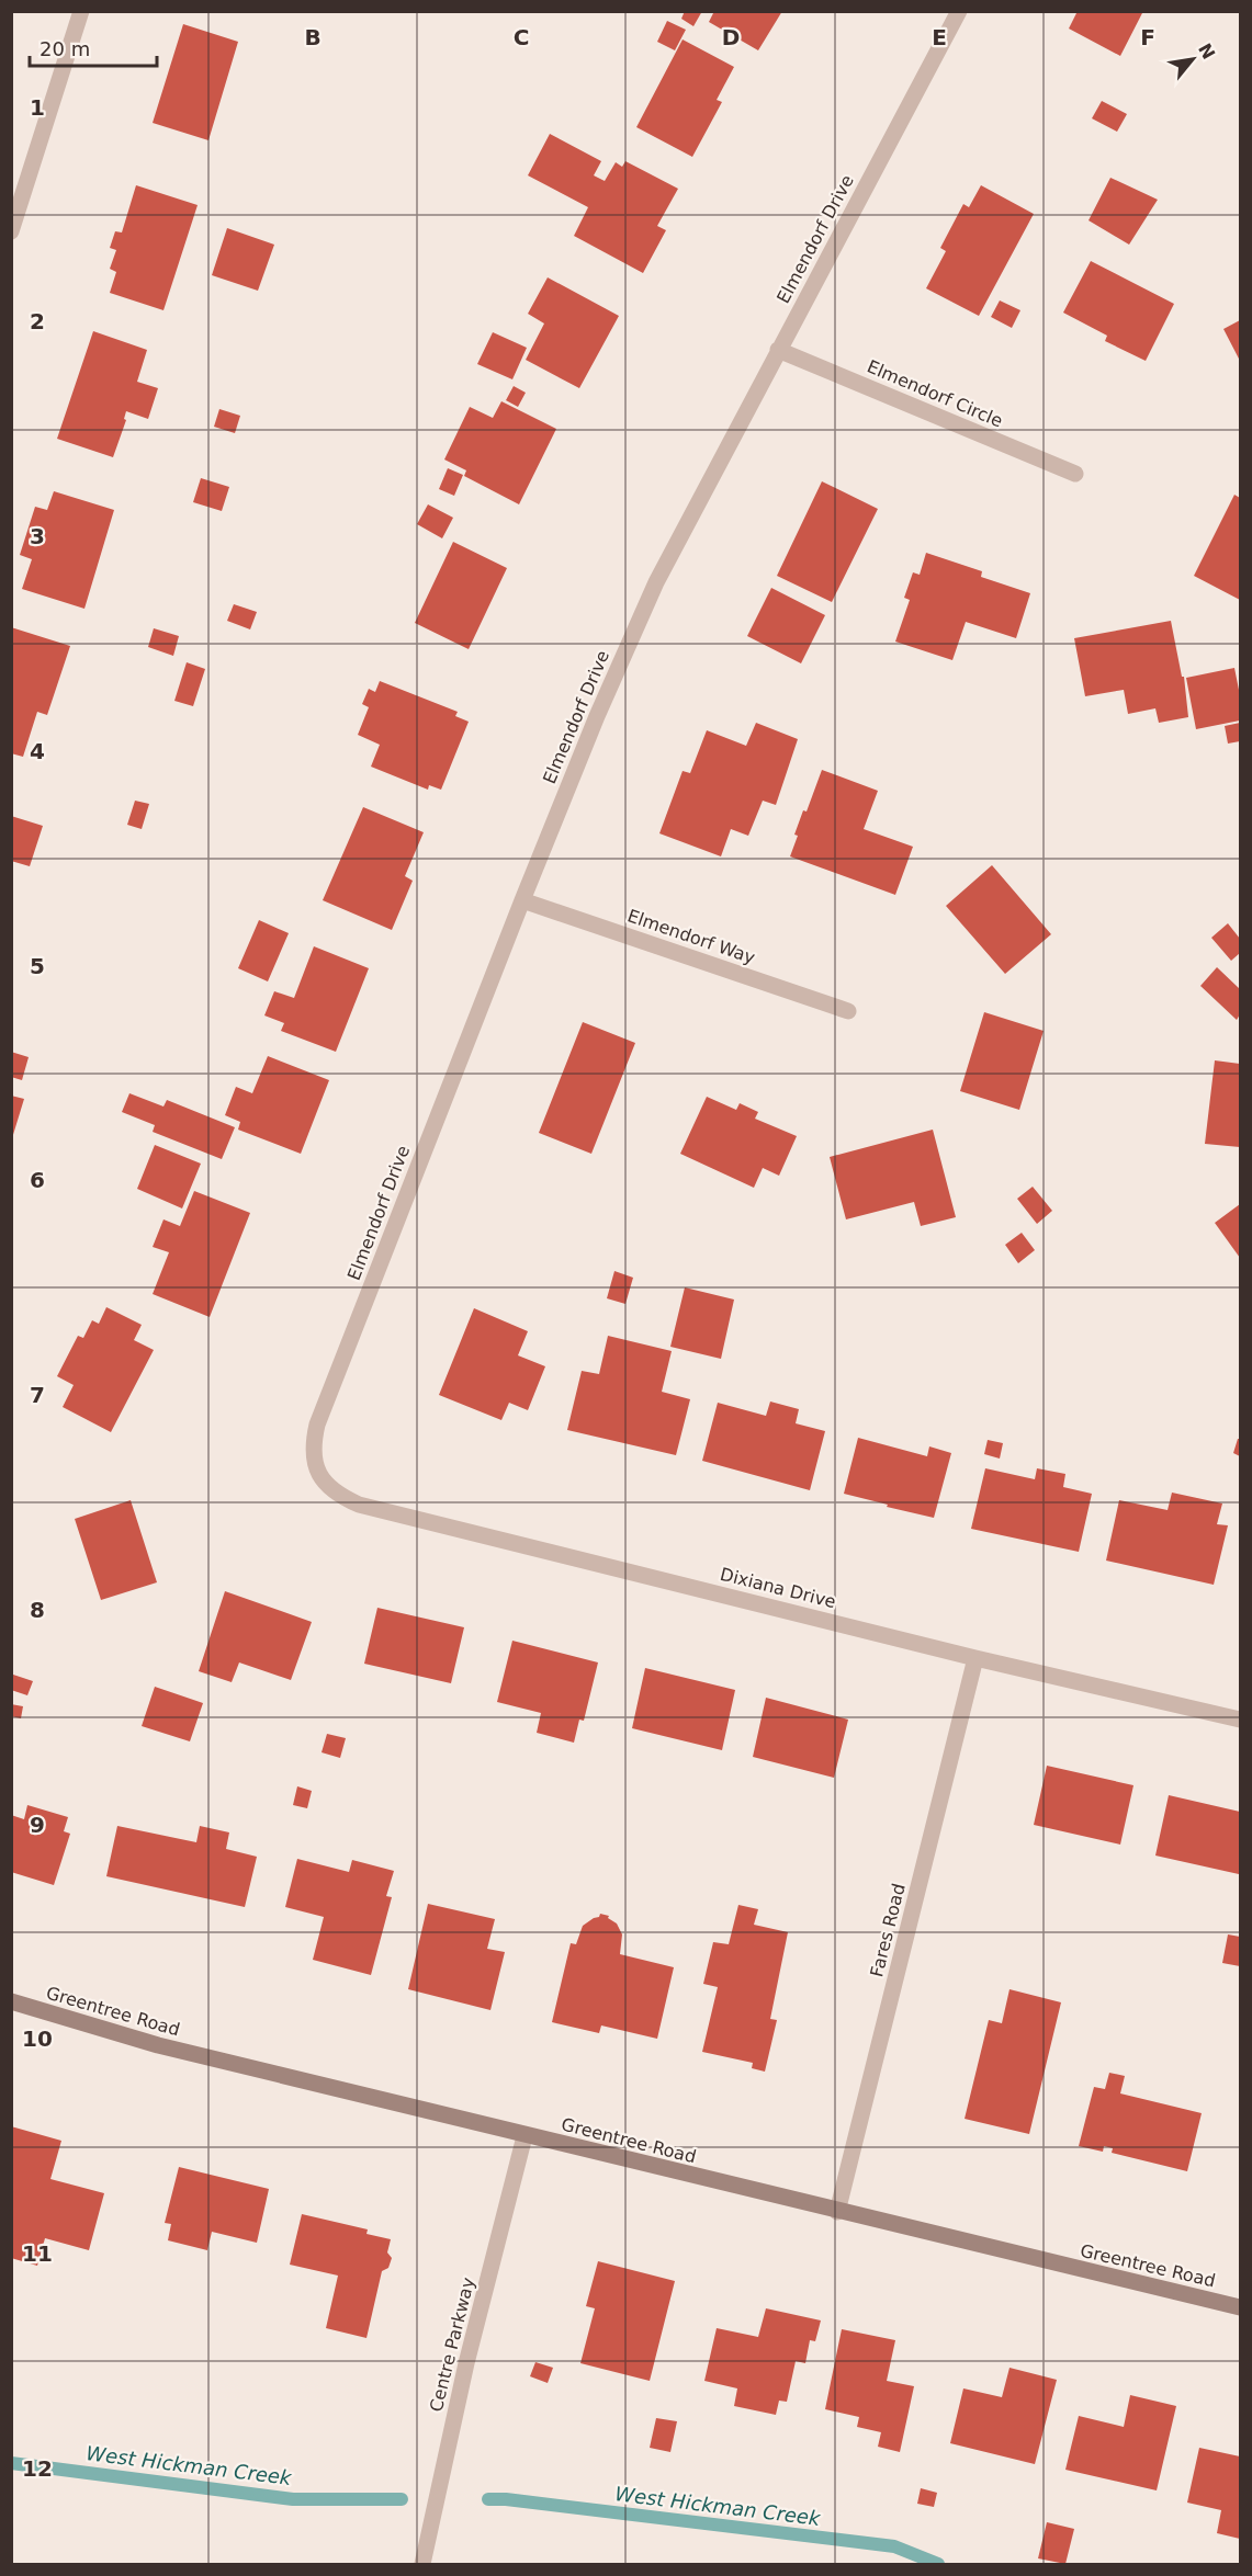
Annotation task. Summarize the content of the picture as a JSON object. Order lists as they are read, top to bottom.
{
  "streets": {
    "street": [
      "Elmendorf Drive",
      "Elmendorf Circle",
      "Elmendorf Way",
      "Dixiana Drive",
      "Fares Road",
      "Greentree Road",
      "Centre Parkway"
    ]
  },
  "crossings": [
    ["Elmendorf Drive", "Elmendorf Circle"],
    ["Elmendorf Drive", "Elmendorf Way"],
    ["Elmendorf Drive", "Dixiana Drive"],
    ["Dixiana Drive", "Fares Road"],
    ["Fares Road", "Greentree Road"],
    ["Greentree Road", "Centre Parkway"]
  ],
  "water": ["West Hickman Creek"],
  "scale_bar": "20 m",
  "north": "top right",
  "grid": {
    "columns": [
      "B",
      "C",
      "D",
      "E",
      "F"
    ],
    "rows": [
      "1",
      "2",
      "3",
      "4",
      "5",
      "6",
      "7",
      "8",
      "9",
      "10",
      "11",
      "12"
    ]
  }
}
